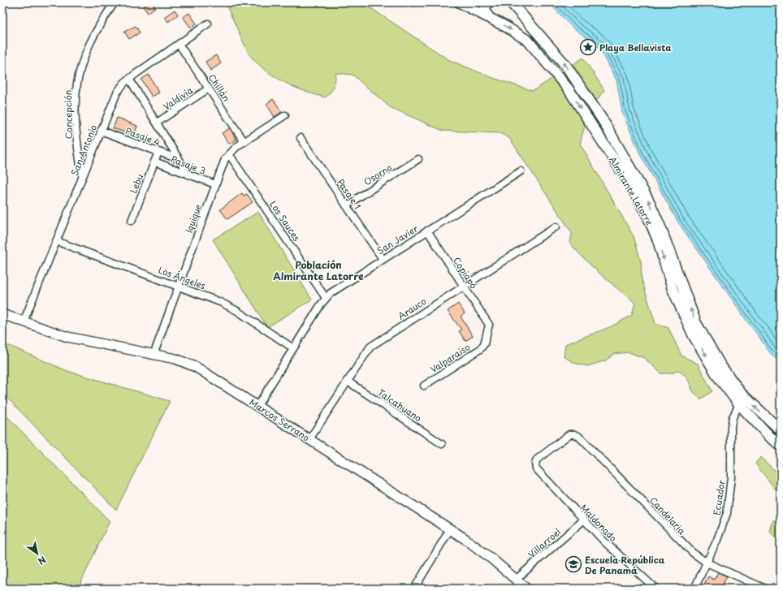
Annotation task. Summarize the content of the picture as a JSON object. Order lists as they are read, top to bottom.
{
  "streets": {
    "main road": ["Almirante Latorre"],
    "street": [
      "Chillán",
      "Valdivia",
      "Concepción",
      "Pasaje 4",
      "San Antonio",
      "Pasaje 3",
      "Osorno",
      "Lebu",
      "Pasaje 1",
      "Iquique",
      "Los Sauces",
      "San Javier",
      "Copiapó",
      "Los Ángeles",
      "Arauco",
      "Valparaíso",
      "Talcahuano",
      "Marcos Serrano",
      "Ecuador",
      "Candelaria",
      "Maldonado",
      "Villarroel"
    ]
  },
  "crossings": [
    ["Chillán", "Valdivia"],
    ["Chillán", "San Antonio"],
    ["Chillán", "Iquique"],
    ["Concepción", "San Antonio"],
    ["Pasaje 4", "San Antonio"],
    ["Pasaje 4", "Lebu"],
    ["San Antonio", "Los Ángeles"],
    ["San Antonio", "Marcos Serrano"],
    ["Pasaje 3", "Lebu"],
    ["Pasaje 3", "Iquique"],
    ["Osorno", "Pasaje 1"],
    ["Almirante Latorre", "Ecuador"],
    ["Pasaje 1", "San Javier"],
    ["Iquique", "Los Sauces"],
    ["Iquique", "Los Ángeles"],
    ["Iquique", "Marcos Serrano"],
    ["Los Sauces", "San Javier"],
    ["San Javier", "Copiapó"],
    ["San Javier", "Los Ángeles"],
    ["San Javier", "Marcos Serrano"],
    ["Copiapó", "Arauco"],
    ["Copiapó", "Valparaíso"],
    ["Arauco", "Talcahuano"],
    ["Arauco", "Marcos Serrano"],
    ["Marcos Serrano", "Villarroel"],
    ["Ecuador", "Candelaria"],
    ["Candelaria", "Maldonado"],
    ["Maldonado", "Villarroel"]
  ],
  "districts": ["Población Almirante Latorre"],
  "places": {
    "place": ["Playa Bellavista"],
    "school or university": ["Escuela República De Panamá"]
  },
  "north": "bottom right"
}
